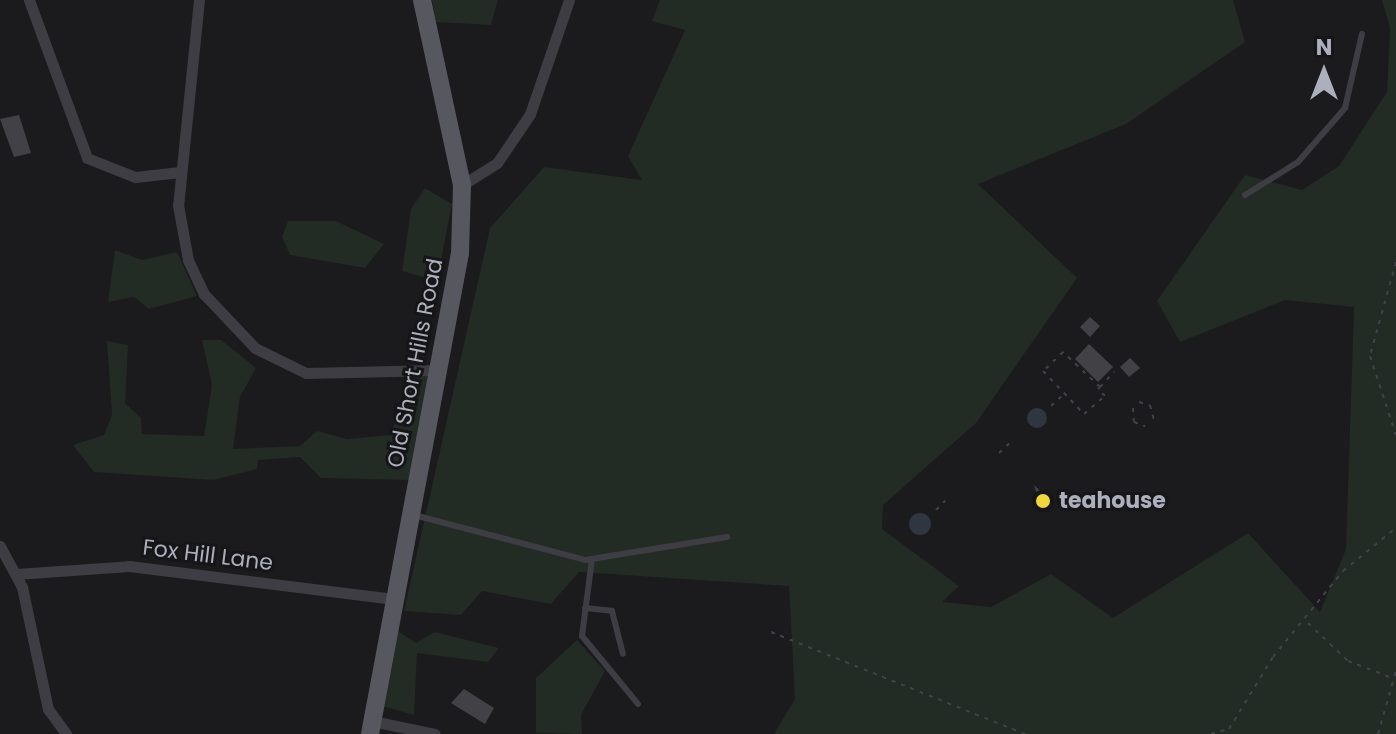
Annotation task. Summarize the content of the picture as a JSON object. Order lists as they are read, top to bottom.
{
  "streets": {
    "main road": ["Old Short Hills Road"],
    "street": ["Fox Hill Lane"]
  },
  "crossings": [
    ["Old Short Hills Road", "Fox Hill Lane"]
  ],
  "places": ["teahouse"],
  "north": "top"
}
